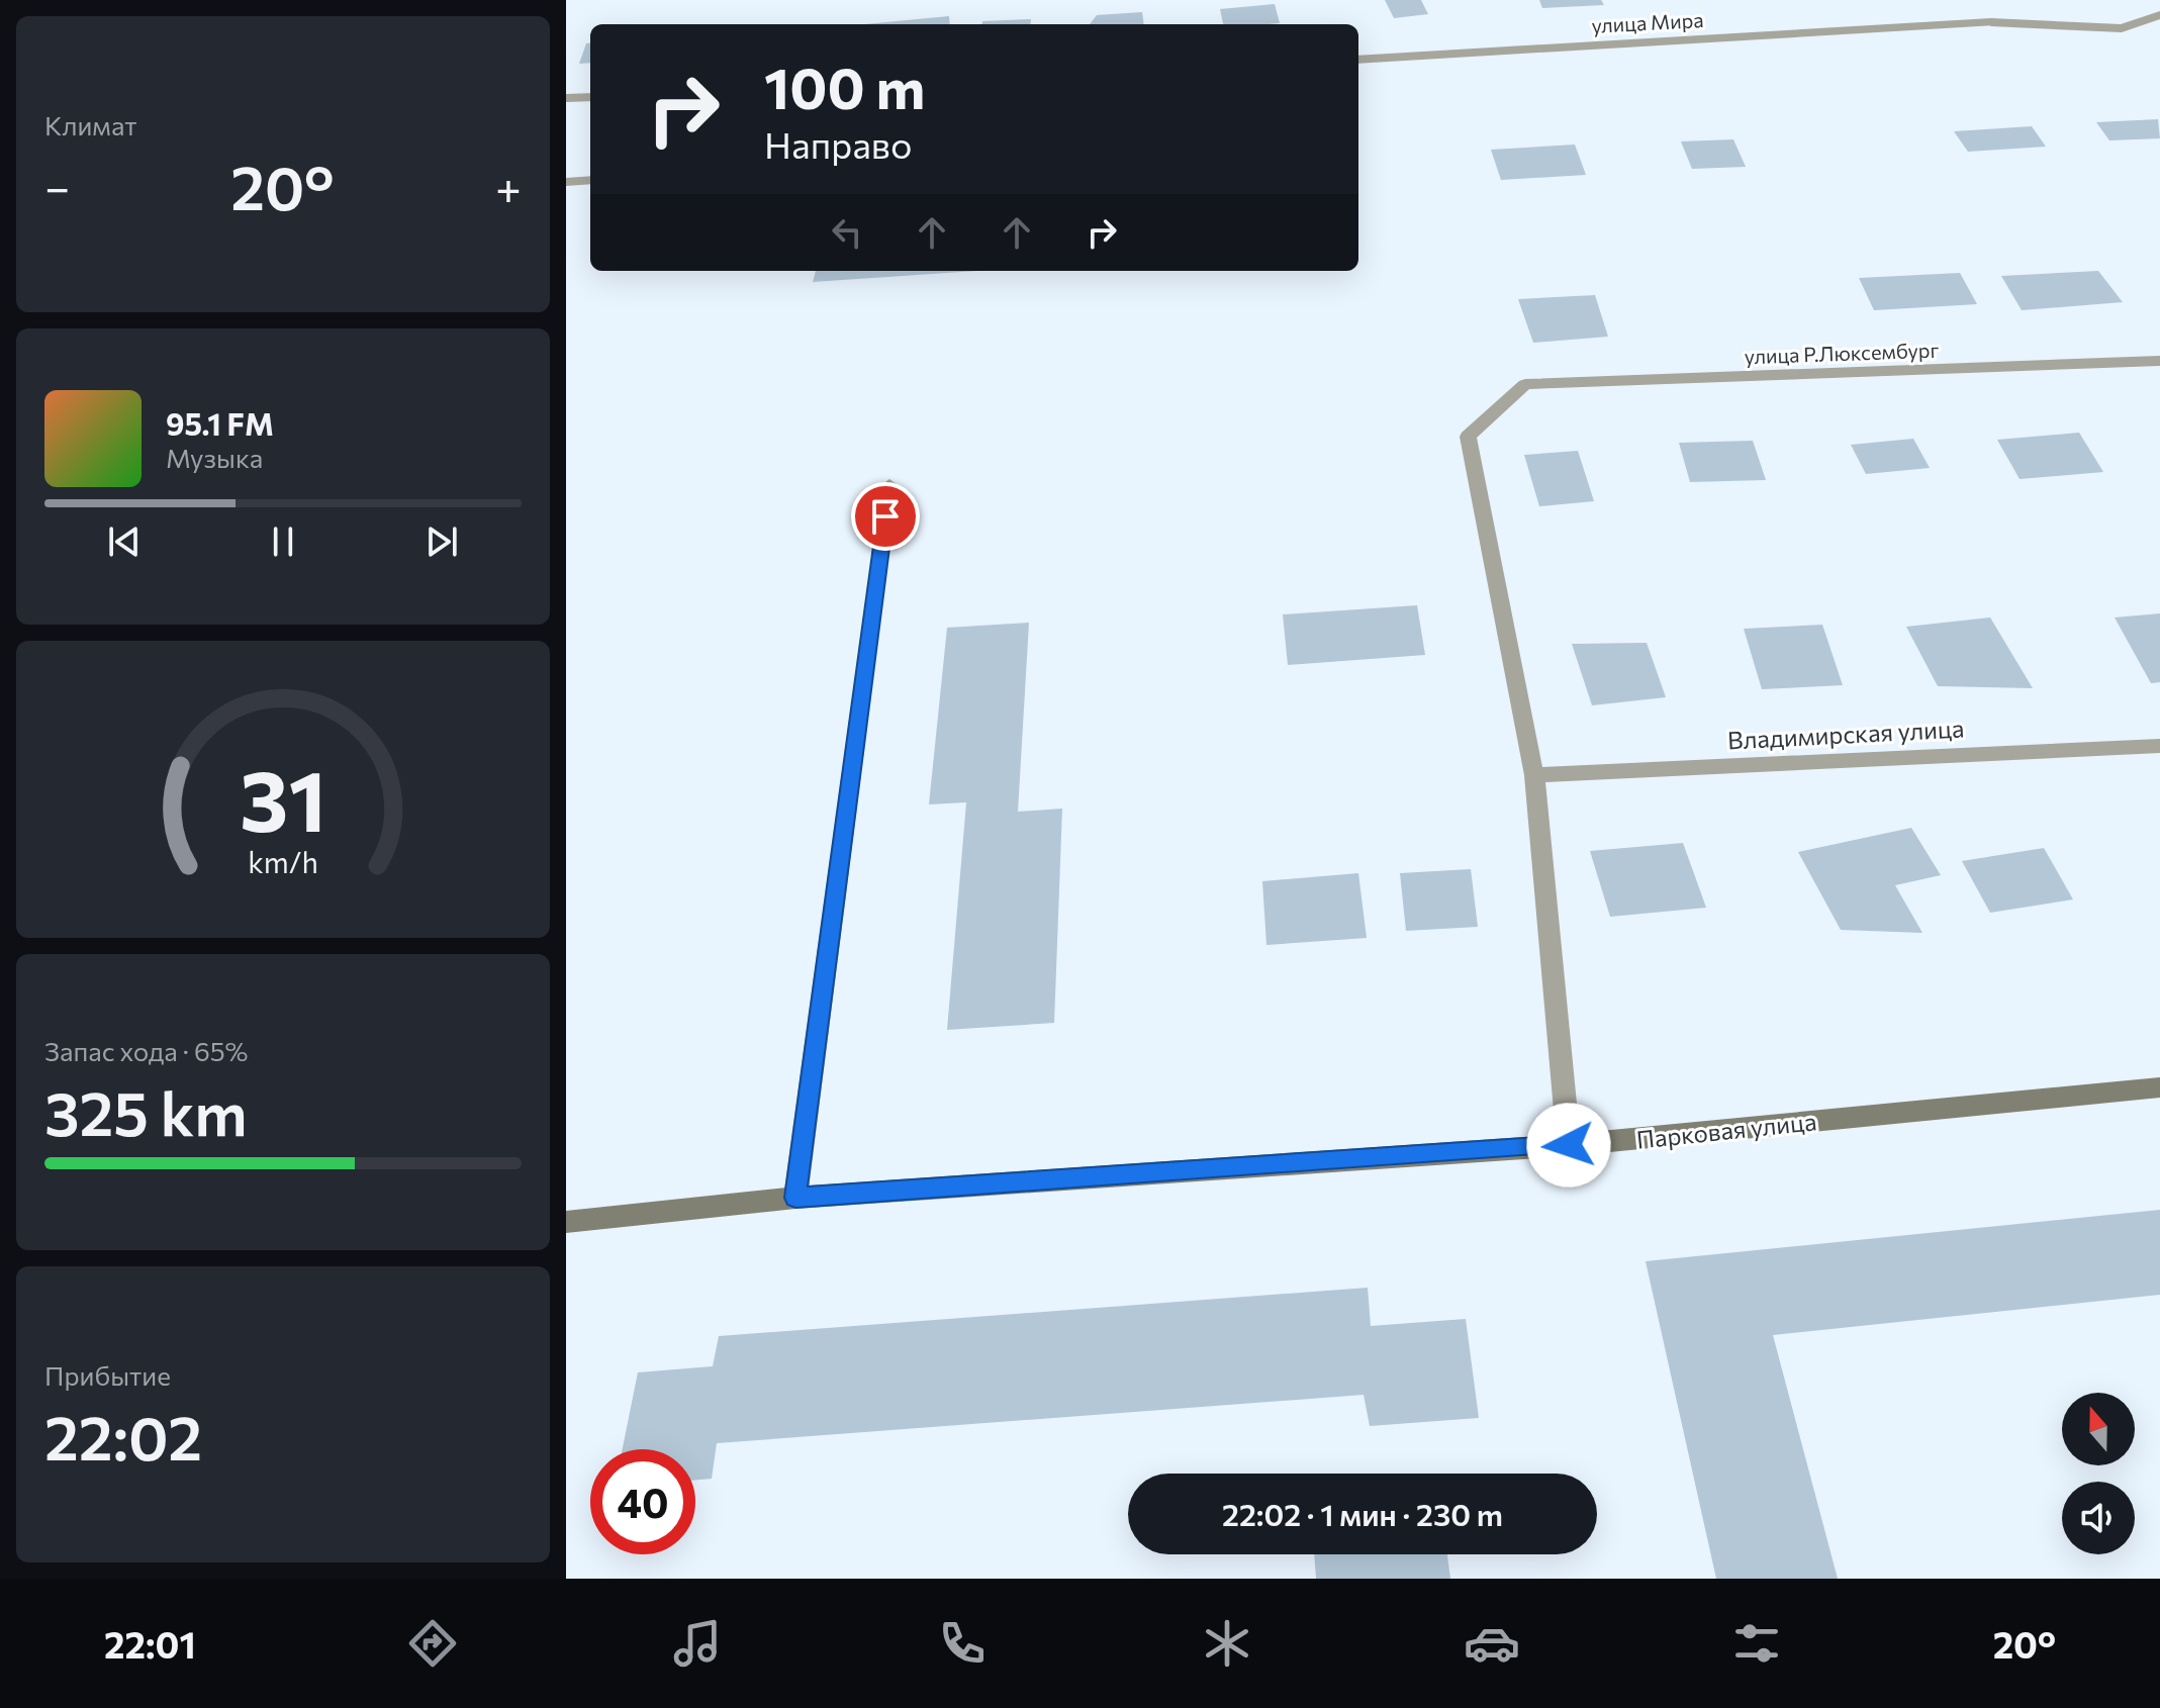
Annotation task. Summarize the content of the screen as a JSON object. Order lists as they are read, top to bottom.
{
  "streets": {
    "street": [
      "улица Мира",
      "улица Р.Люксембург",
      "Владимирская улица",
      "Парковая улица"
    ]
  },
  "crossings": [
    ["улица Р.Люксембург", "Владимирская улица"]
  ],
  "north": "top",
  "page": {
    "tile": [
      "Климат",
      ["Запас хода · 65%", "325 km"],
      ["Прибытие", "22:02"]
    ],
    "turn": ["100 m", "Направо"],
    "heat": ["−", "20°", "+"],
    "song": ["95.1 FM", "Музыка"],
    "limit": "40",
    "trip": "22:02 · 1 мин · 230 m",
    "tabs": ["22:01", "20°"],
    "gauge": ["31", "km/h"]
  }
}
